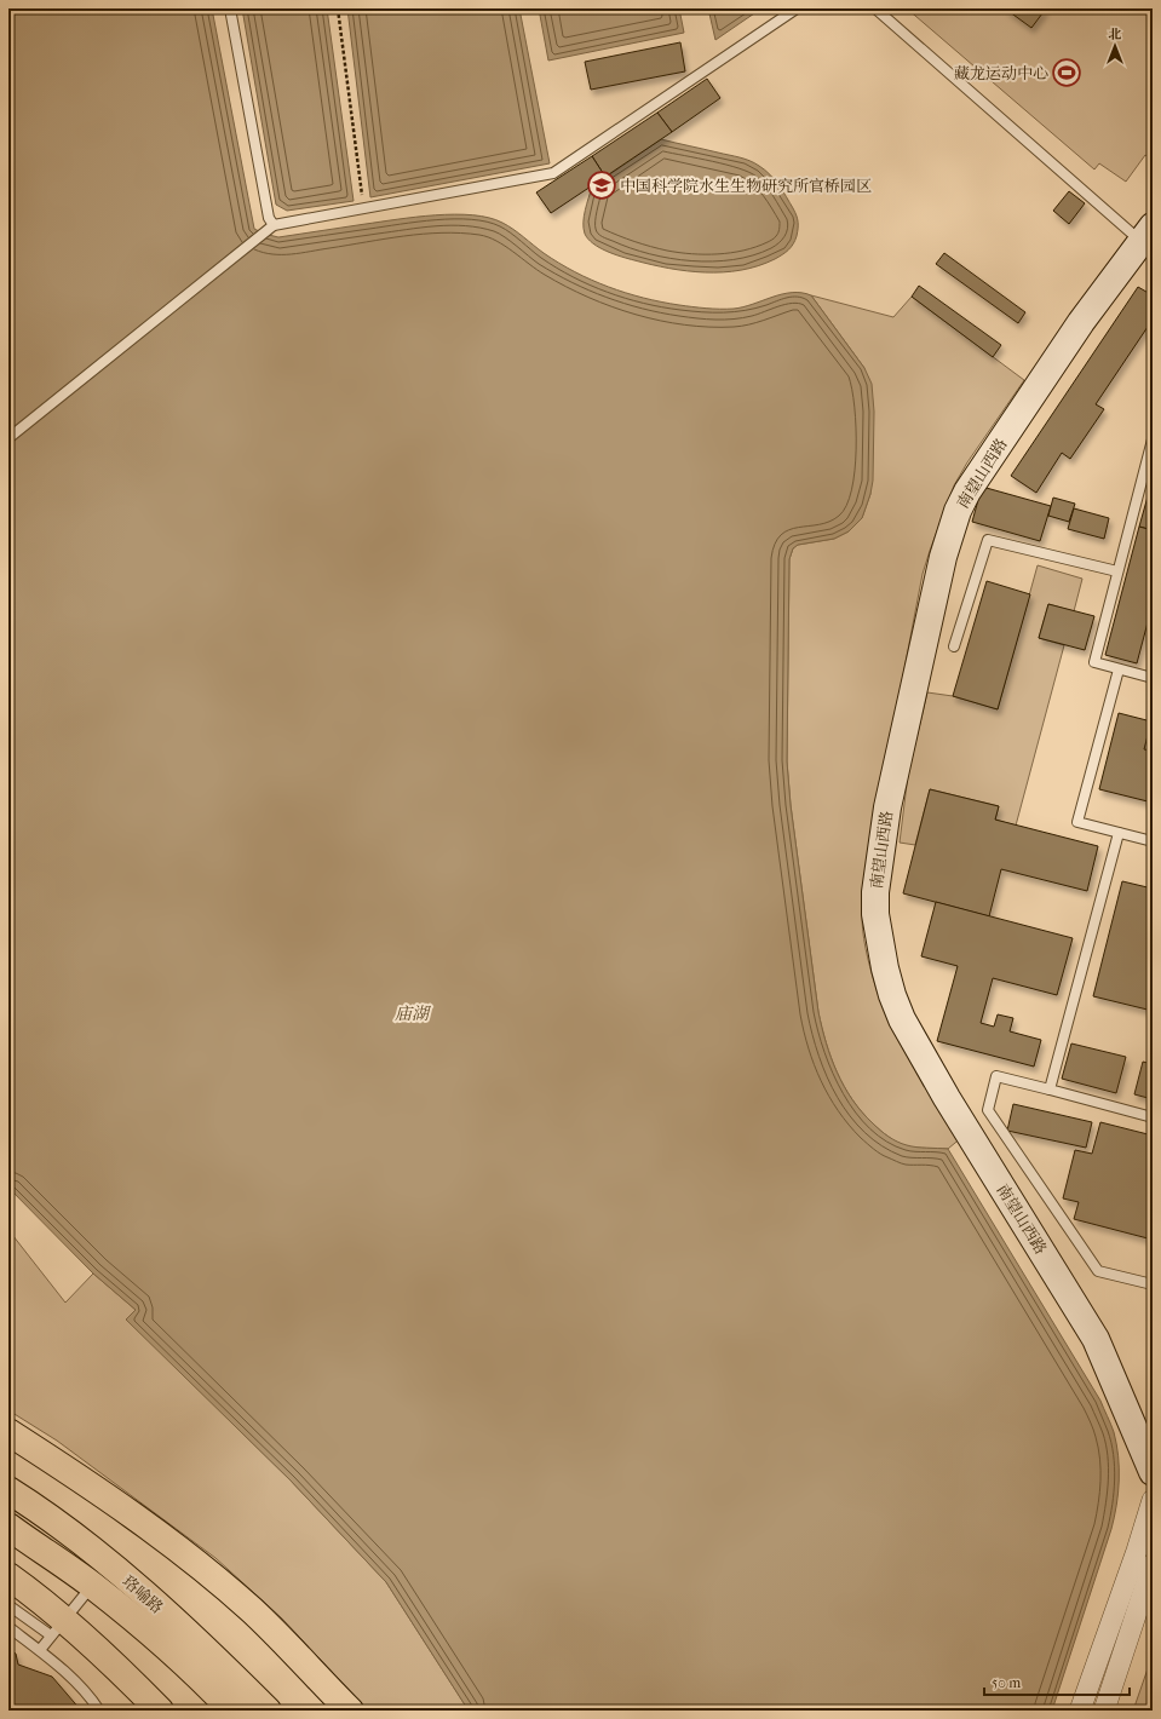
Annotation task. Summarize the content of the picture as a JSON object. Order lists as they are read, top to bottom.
{
  "streets": {
    "main road": ["珞喻路"],
    "street": ["南望山西路"]
  },
  "water": ["庙湖"],
  "places": {
    "sports": ["藏龙运动中心"],
    "school or university": ["中国科学院水生生物研究所官桥园区"]
  },
  "scale_bar": "50 m",
  "north": "top"
}
